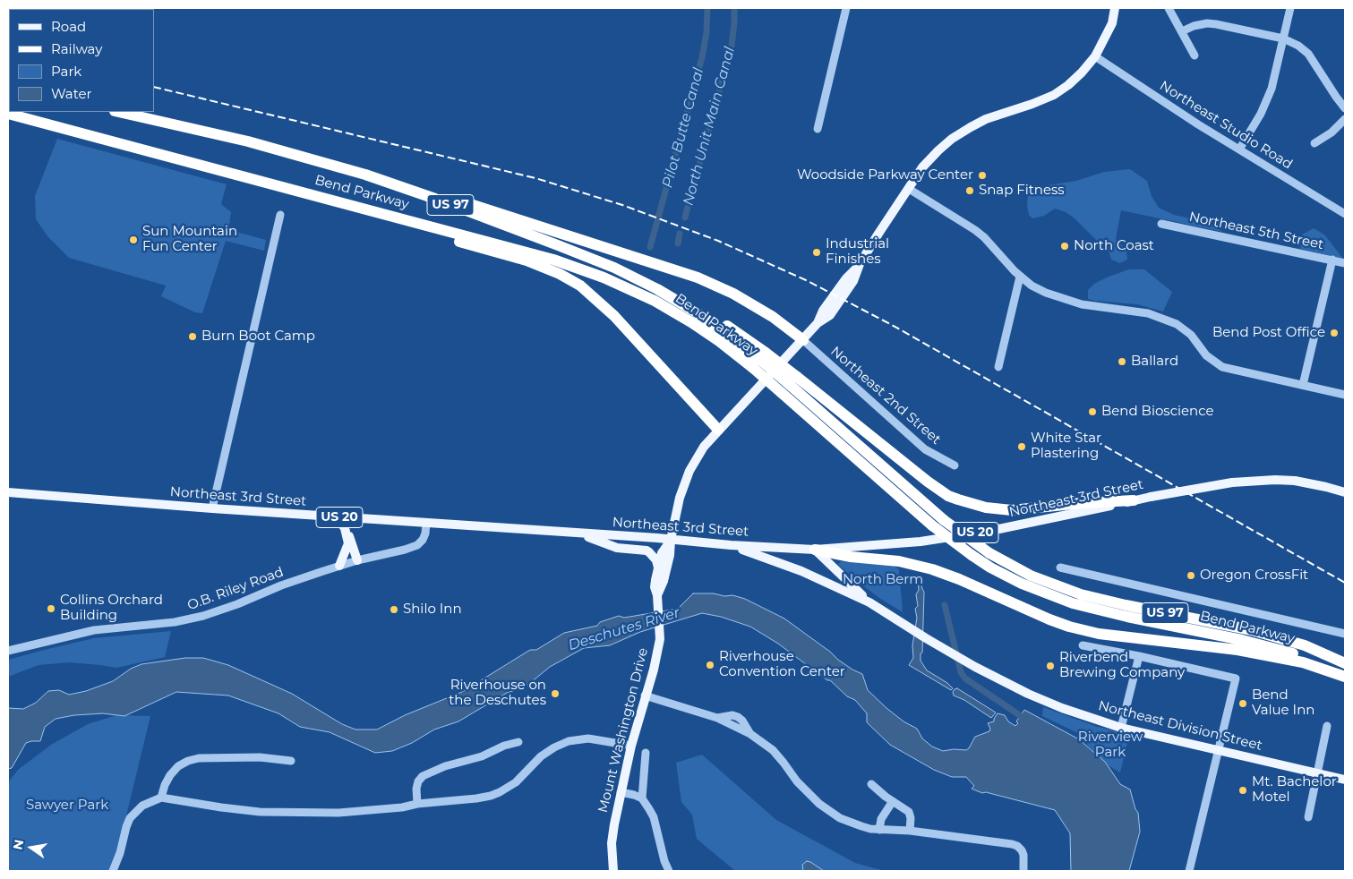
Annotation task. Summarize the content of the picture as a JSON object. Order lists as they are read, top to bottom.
{
  "streets": {
    "highway": ["Bend Parkway", "US 97"],
    "main road": [
      "Northeast 3rd Street",
      "US 20",
      "Northeast Division Street",
      "Mount Washington Drive"
    ],
    "street": [
      "Northeast Studio Road",
      "Northeast 5th Street",
      "Northeast 2nd Street",
      "O.B. Riley Road"
    ]
  },
  "crossings": [
    ["Northeast 3rd Street", "O.B. Riley Road"],
    ["Northeast 3rd Street", "Mount Washington Drive"]
  ],
  "water": ["North Unit Main Canal", "Pilot Butte Canal", "Deschutes River"],
  "parks": ["North Berm", "Riverview Park", "Sawyer Park"],
  "places": [
    "Woodside Parkway Center",
    "Snap Fitness",
    "Sun Mountain Fun Center",
    "North Coast",
    "Industrial Finishes",
    "Bend Post Office",
    "Burn Boot Camp",
    "Ballard",
    "Bend Bioscience",
    "White Star Plastering",
    "Oregon CrossFit",
    "Collins Orchard Building",
    "Shilo Inn",
    "Riverhouse Convention Center",
    "Riverbend Brewing Company",
    "Riverhouse on the Deschutes",
    "Bend Value Inn",
    "Mt. Bachelor Motel"
  ],
  "legend": [
    "Road",
    "Railway",
    "Park",
    "Water"
  ],
  "north": "left"
}
